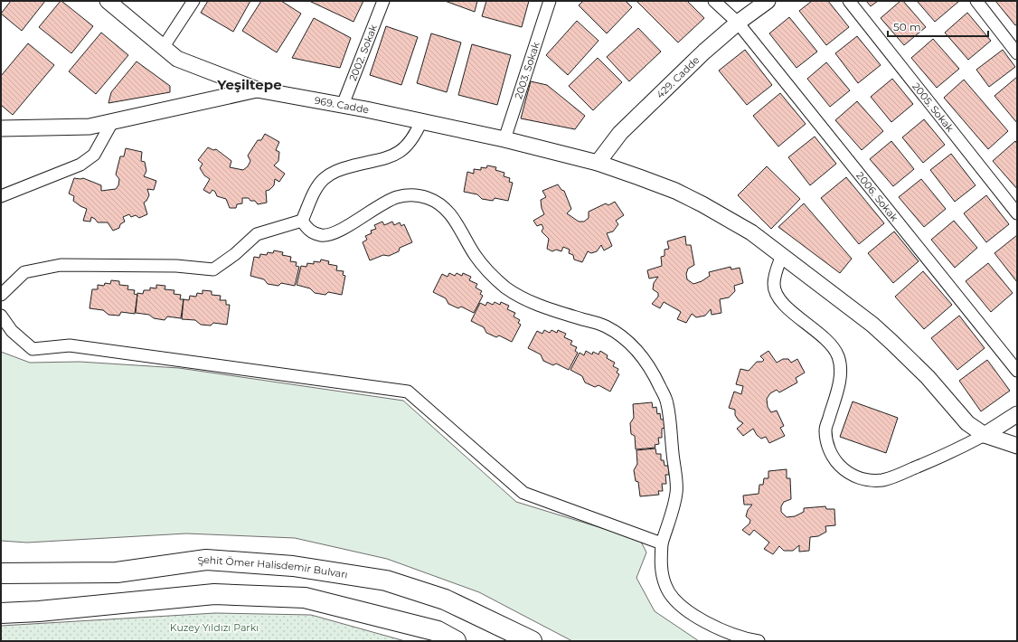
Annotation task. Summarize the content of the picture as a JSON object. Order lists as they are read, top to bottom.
{
  "streets": {
    "highway": ["Şehit Ömer Halisdemir Bulvarı"],
    "street": [
      "2002. Sokak",
      "2003. Sokak",
      "429. Cadde",
      "969. Cadde",
      "2005. Sokak",
      "2006. Sokak"
    ]
  },
  "crossings": [
    ["2002. Sokak", "969. Cadde"],
    ["2003. Sokak", "969. Cadde"],
    ["429. Cadde", "969. Cadde"],
    ["429. Cadde", "2006. Sokak"]
  ],
  "districts": ["Yeşiltepe"],
  "parks": ["Kuzey Yıldızı Parkı"],
  "scale_bar": "50 m"
}
